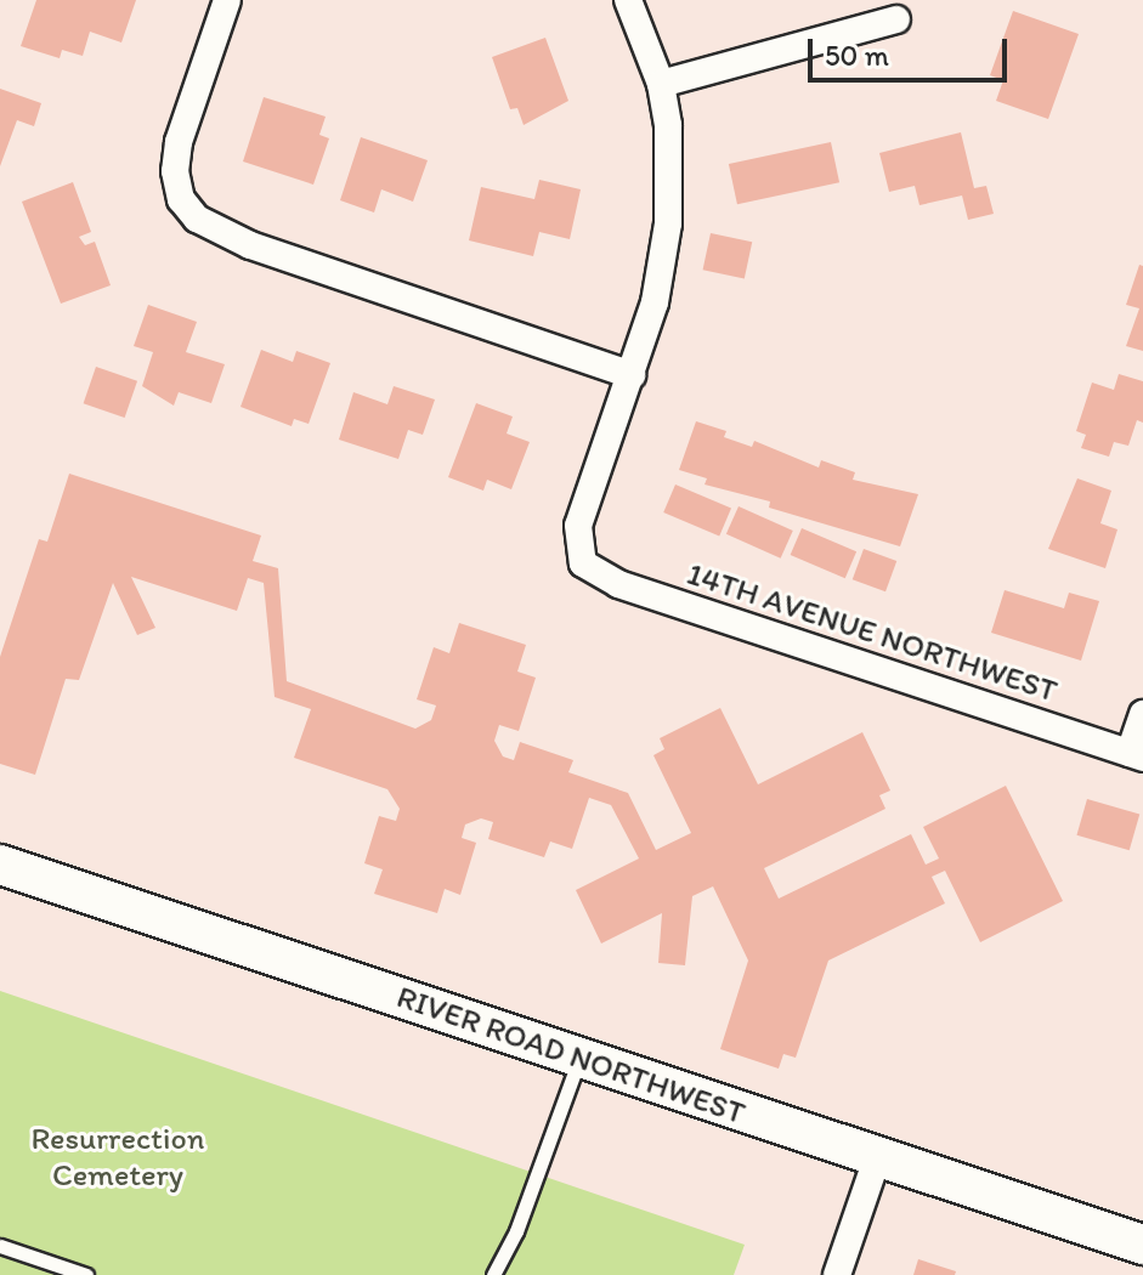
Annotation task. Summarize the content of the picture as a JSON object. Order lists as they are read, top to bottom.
{
  "streets": {
    "street": ["14TH AVENUE NORTHWEST", "RIVER ROAD NORTHWEST"]
  },
  "parks": ["Resurrection Cemetery"],
  "scale_bar": "50 m"
}
